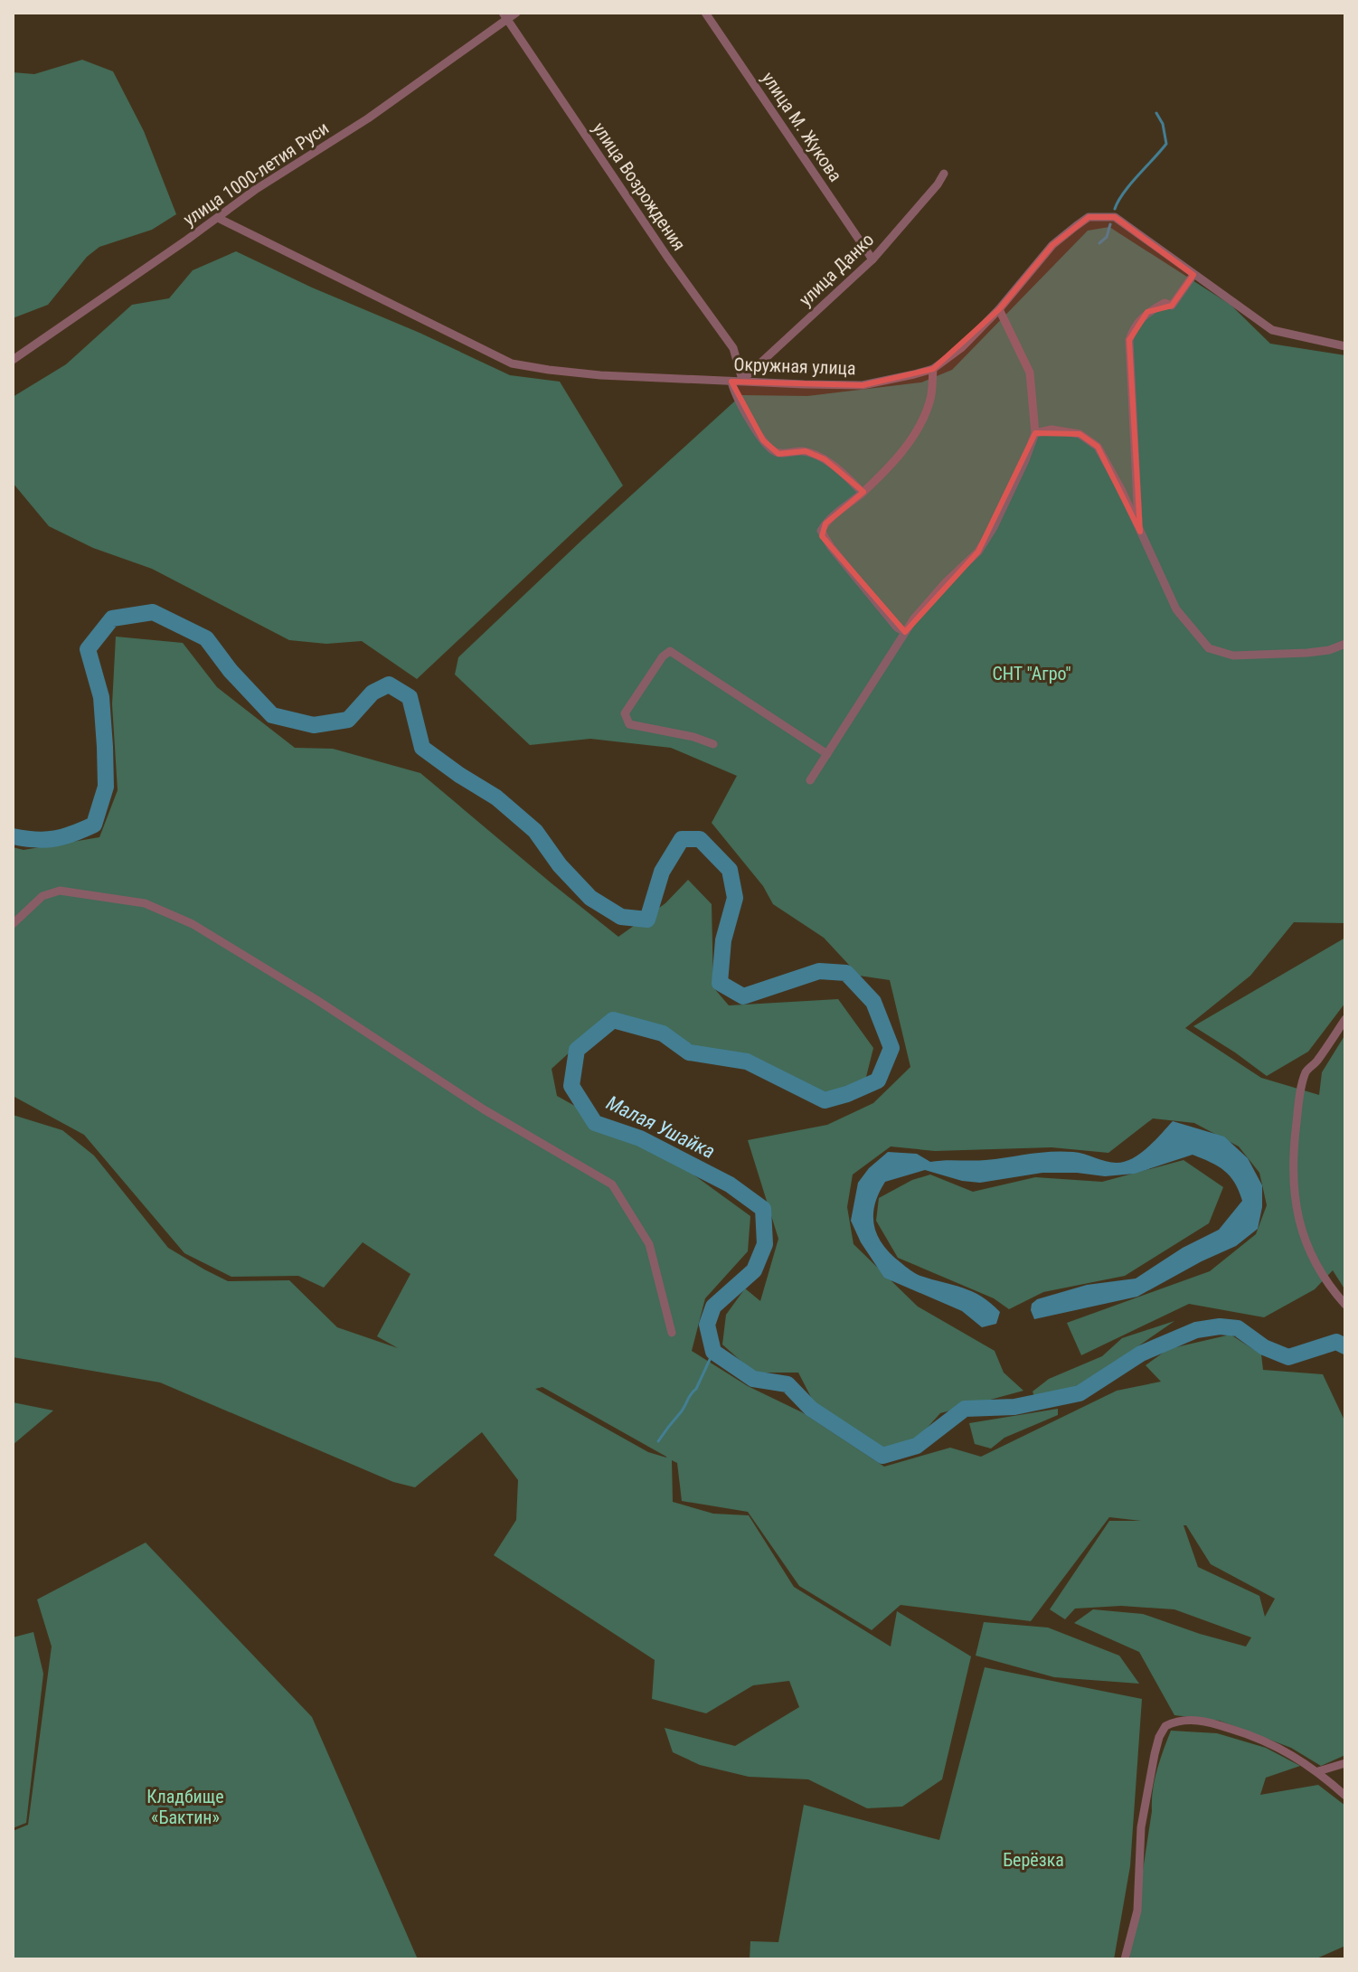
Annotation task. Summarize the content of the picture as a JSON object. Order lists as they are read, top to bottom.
{
  "streets": {
    "street": [
      "улица М. Жукова",
      "улица 1000-летия Руси",
      "улица Возрождения",
      "улица Данко",
      "Окружная улица"
    ]
  },
  "crossings": [
    ["улица М. Жукова", "улица Данко"],
    ["улица 1000-летия Руси", "улица Возрождения"],
    ["улица 1000-летия Руси", "Окружная улица"],
    ["улица Возрождения", "улица Данко"],
    ["улица Возрождения", "Окружная улица"],
    ["улица Данко", "Окружная улица"]
  ],
  "water": ["Малая Ушайка"],
  "parks": ["СНТ \"Агро\"", "Кладбище «Бактин»", "Берёзка"]
}
